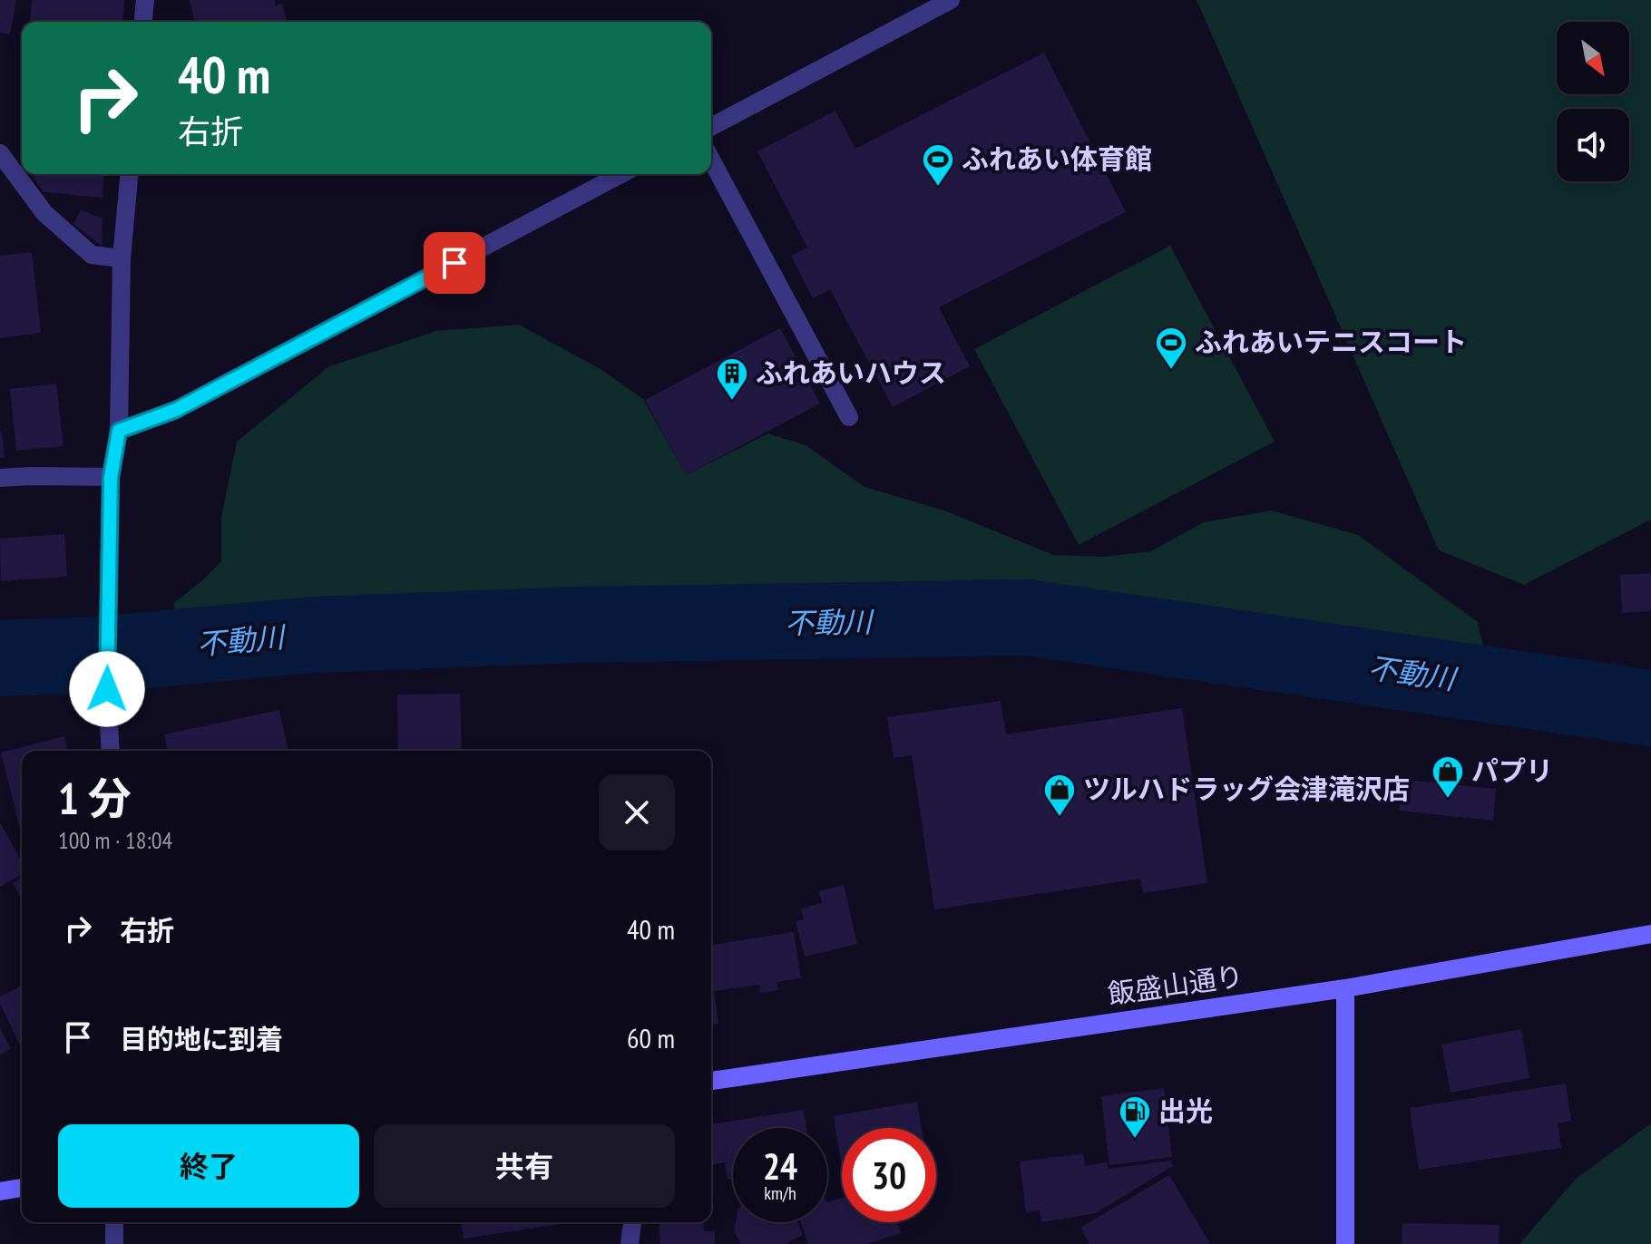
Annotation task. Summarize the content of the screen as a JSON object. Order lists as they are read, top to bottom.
{
  "streets": {
    "street": ["飯盛山通り"]
  },
  "water": ["不動川"],
  "places": {
    "sports": ["ふれあい体育館", "ふれあいテニスコート"],
    "building": ["ふれあいハウス"],
    "shop": ["パプリ", "ツルハドラッグ会津滝沢店"],
    "fuel station": ["出光"]
  },
  "north": "bottom right",
  "page": {
    "turn": ["40 m", "右折"],
    "heading": ["1 分", "100 m · 18:04"],
    "list": [
      {
        "name": "右折",
        "value": "40 m"
      },
      {
        "name": "目的地に到着",
        "value": "60 m"
      }
    ],
    "buttons": ["終了", "共有"],
    "speed": "24 km/h",
    "limit": "30"
  }
}
